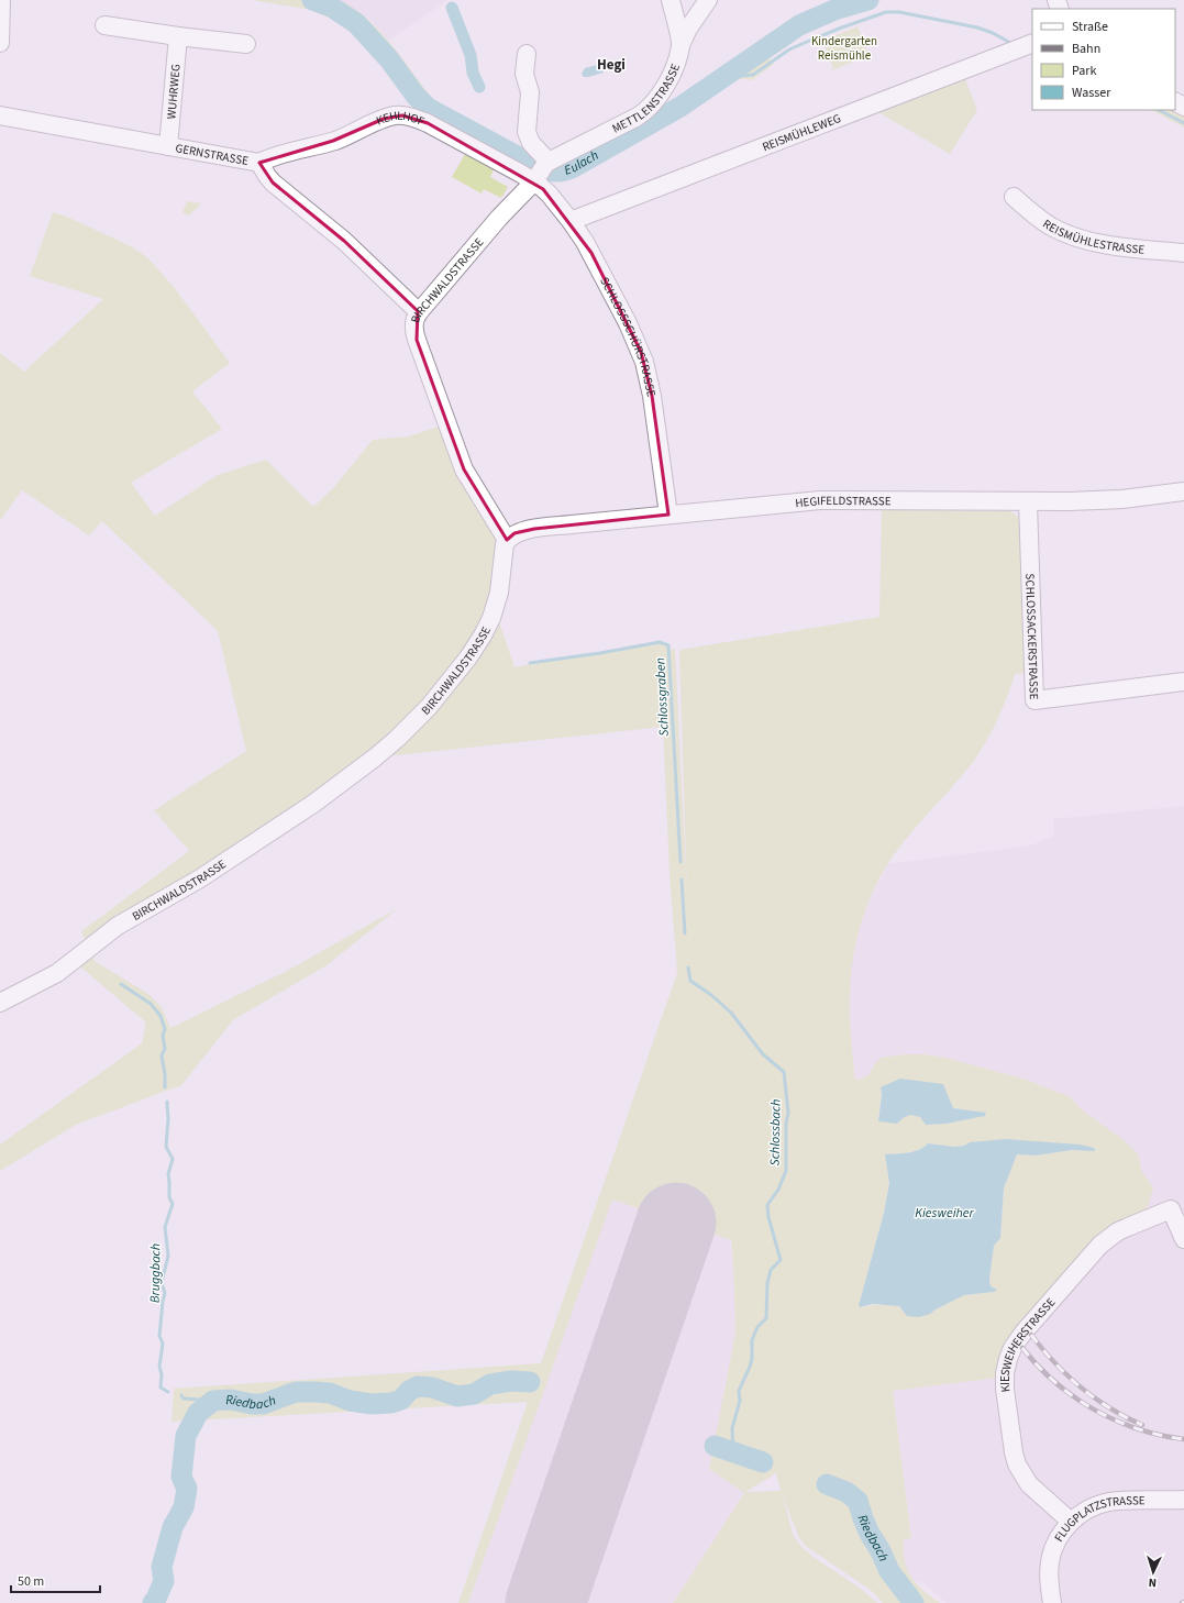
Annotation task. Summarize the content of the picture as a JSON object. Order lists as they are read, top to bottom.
{
  "streets": {
    "street": [
      "WUHRWEG",
      "METTLENSTRASSE",
      "KEHLHOF",
      "REISMÜHLEWEG",
      "GERNSTRASSE",
      "REISMÜHLESTRASSE",
      "BIRCHWALDSTRASSE",
      "SCHLOSSSCHÜRSTRASSE",
      "HEGIFELDSTRASSE",
      "SCHLOSSACKERSTRASSE",
      "KIESWEIHERSTRASSE",
      "FLUGPLATZSTRASSE"
    ]
  },
  "crossings": [
    ["WUHRWEG", "GERNSTRASSE"],
    ["METTLENSTRASSE", "KEHLHOF"],
    ["METTLENSTRASSE", "BIRCHWALDSTRASSE"],
    ["METTLENSTRASSE", "SCHLOSSSCHÜRSTRASSE"],
    ["KEHLHOF", "GERNSTRASSE"],
    ["KEHLHOF", "BIRCHWALDSTRASSE"],
    ["KEHLHOF", "SCHLOSSSCHÜRSTRASSE"],
    ["REISMÜHLEWEG", "SCHLOSSSCHÜRSTRASSE"],
    ["GERNSTRASSE", "BIRCHWALDSTRASSE"],
    ["BIRCHWALDSTRASSE", "SCHLOSSSCHÜRSTRASSE"],
    ["BIRCHWALDSTRASSE", "HEGIFELDSTRASSE"],
    ["SCHLOSSSCHÜRSTRASSE", "HEGIFELDSTRASSE"],
    ["HEGIFELDSTRASSE", "SCHLOSSACKERSTRASSE"],
    ["KIESWEIHERSTRASSE", "FLUGPLATZSTRASSE"]
  ],
  "districts": ["Hegi"],
  "water": [
    "Eulach",
    "Schlossgraben",
    "Schlossbach",
    "Kiesweiher",
    "Bruggbach",
    "Riedbach"
  ],
  "parks": ["Kindergarten Reismühle"],
  "legend": [
    "Straße",
    "Bahn",
    "Park",
    "Wasser"
  ],
  "scale_bar": "50 m",
  "north": "bottom"
}
